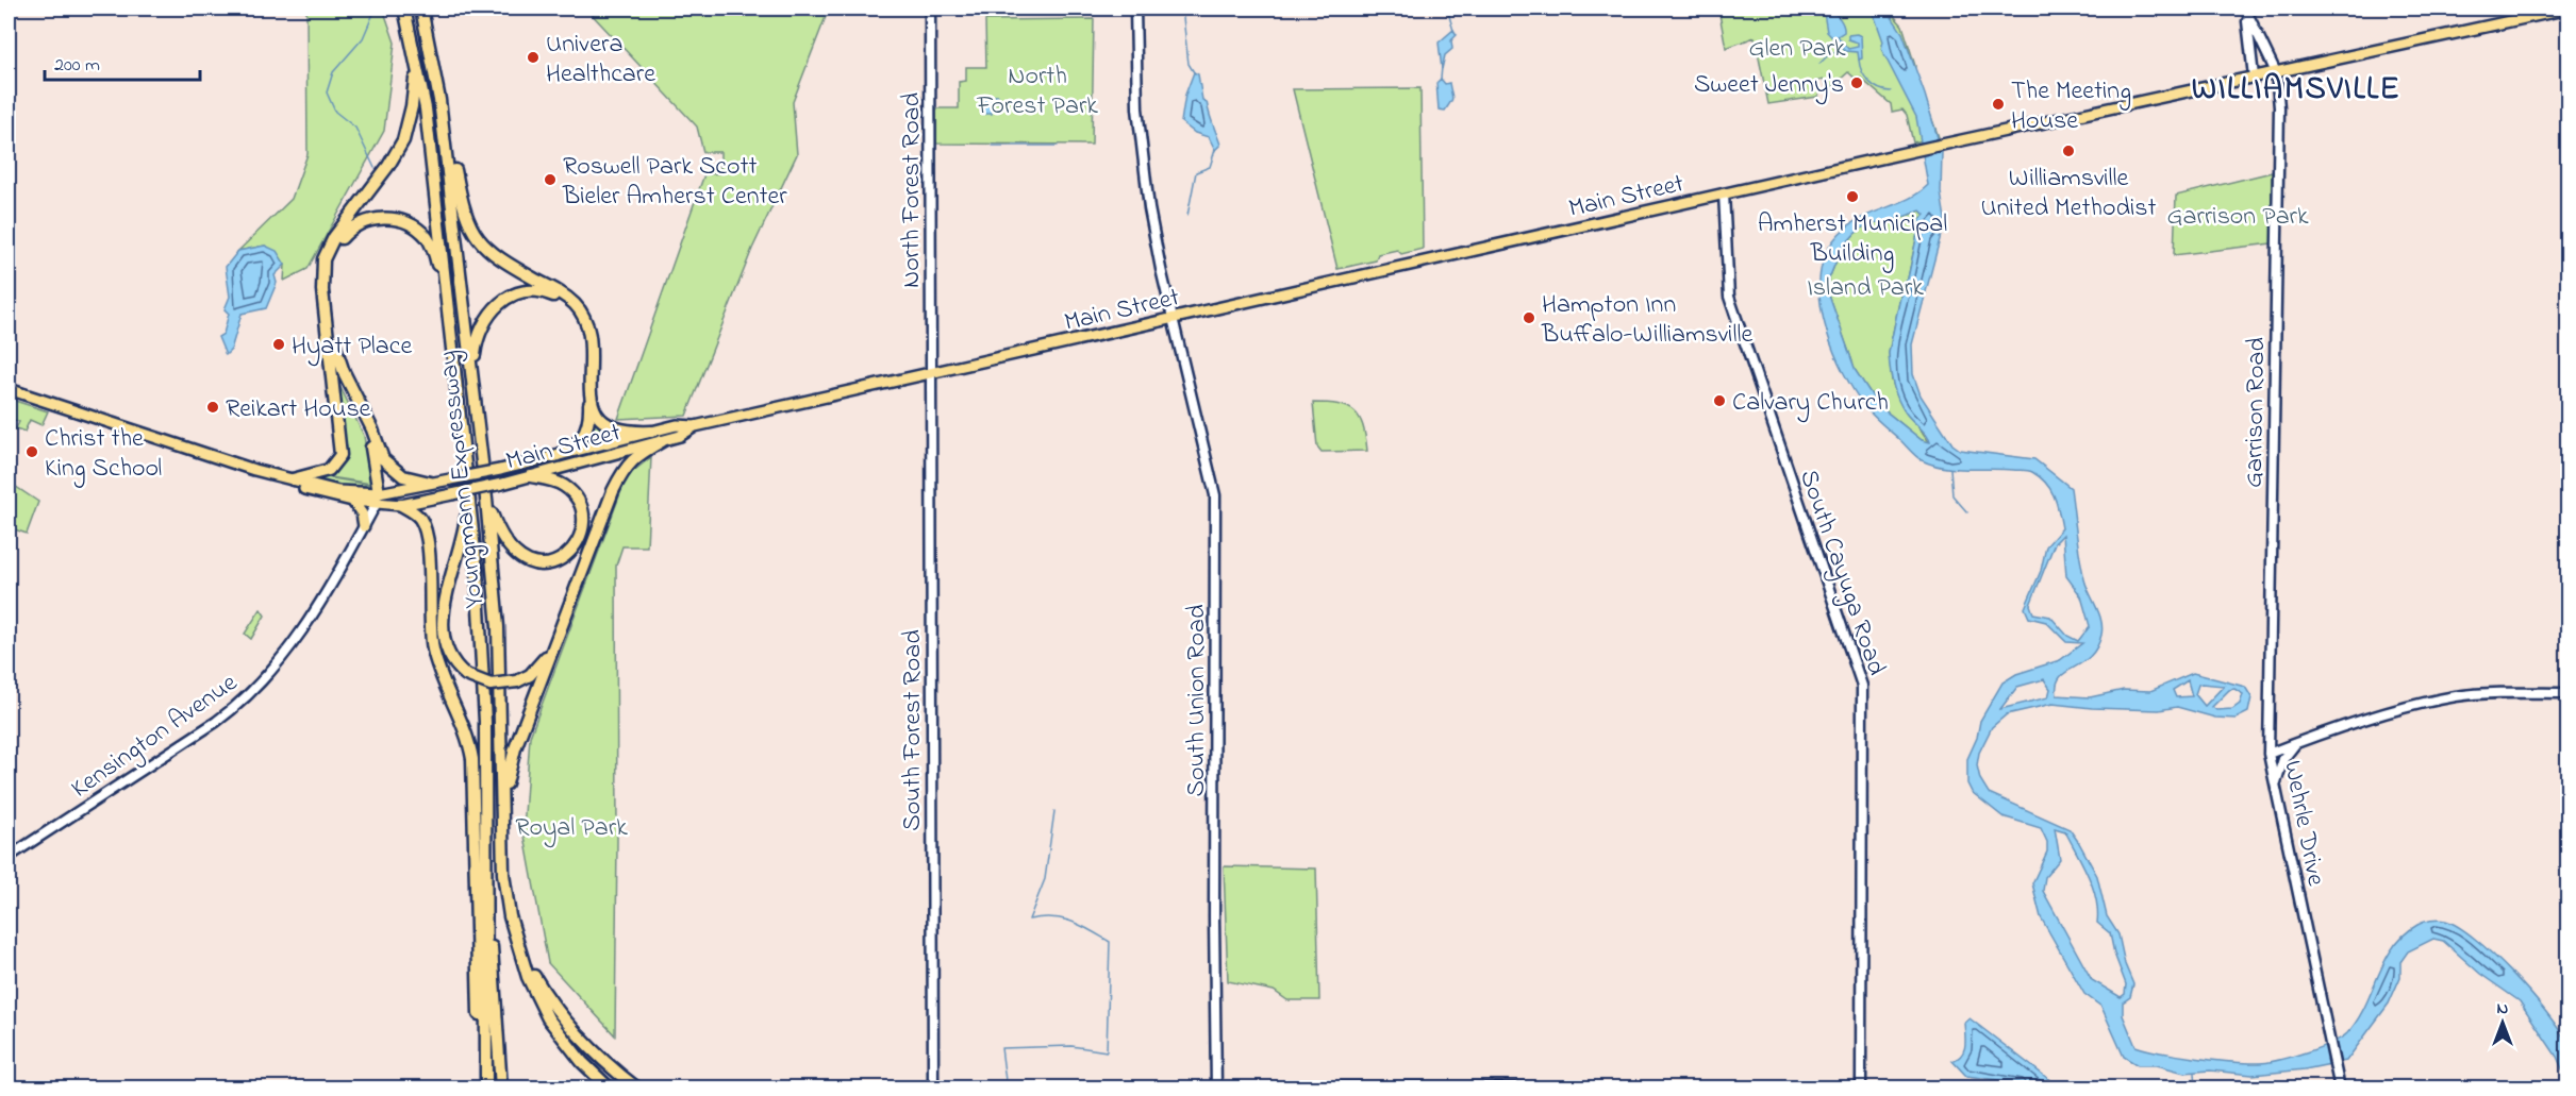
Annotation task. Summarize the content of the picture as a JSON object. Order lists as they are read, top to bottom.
{
  "streets": {
    "highway": ["Youngmann Expressway"],
    "main road": ["Main Street"],
    "street": [
      "North Forest Road",
      "Garrison Road",
      "South Cayuga Road",
      "South Union Road",
      "South Forest Road",
      "Kensington Avenue",
      "Wehrle Drive"
    ]
  },
  "crossings": [
    ["North Forest Road", "Main Street"],
    ["North Forest Road", "South Forest Road"],
    ["Main Street", "Garrison Road"],
    ["Main Street", "South Cayuga Road"],
    ["Main Street", "South Union Road"],
    ["Main Street", "South Forest Road"],
    ["Main Street", "Kensington Avenue"],
    ["Garrison Road", "Wehrle Drive"]
  ],
  "districts": ["WILLIAMSVILLE"],
  "parks": [
    "Glen Park",
    "North Forest Park",
    "Garrison Park",
    "Island Park",
    "Royal Park"
  ],
  "places": [
    "Univera Healthcare",
    "Sweet Jenny's",
    "The Meeting House",
    "Williamsville United Methodist",
    "Roswell Park Scott Bieler Amherst Center",
    "Amherst Municipal Building",
    "Hampton Inn Buffalo-Williamsville",
    "Hyatt Place",
    "Calvary Church",
    "Reikart House",
    "Christ the King School"
  ],
  "scale_bar": "200 m",
  "north": "top"
}
